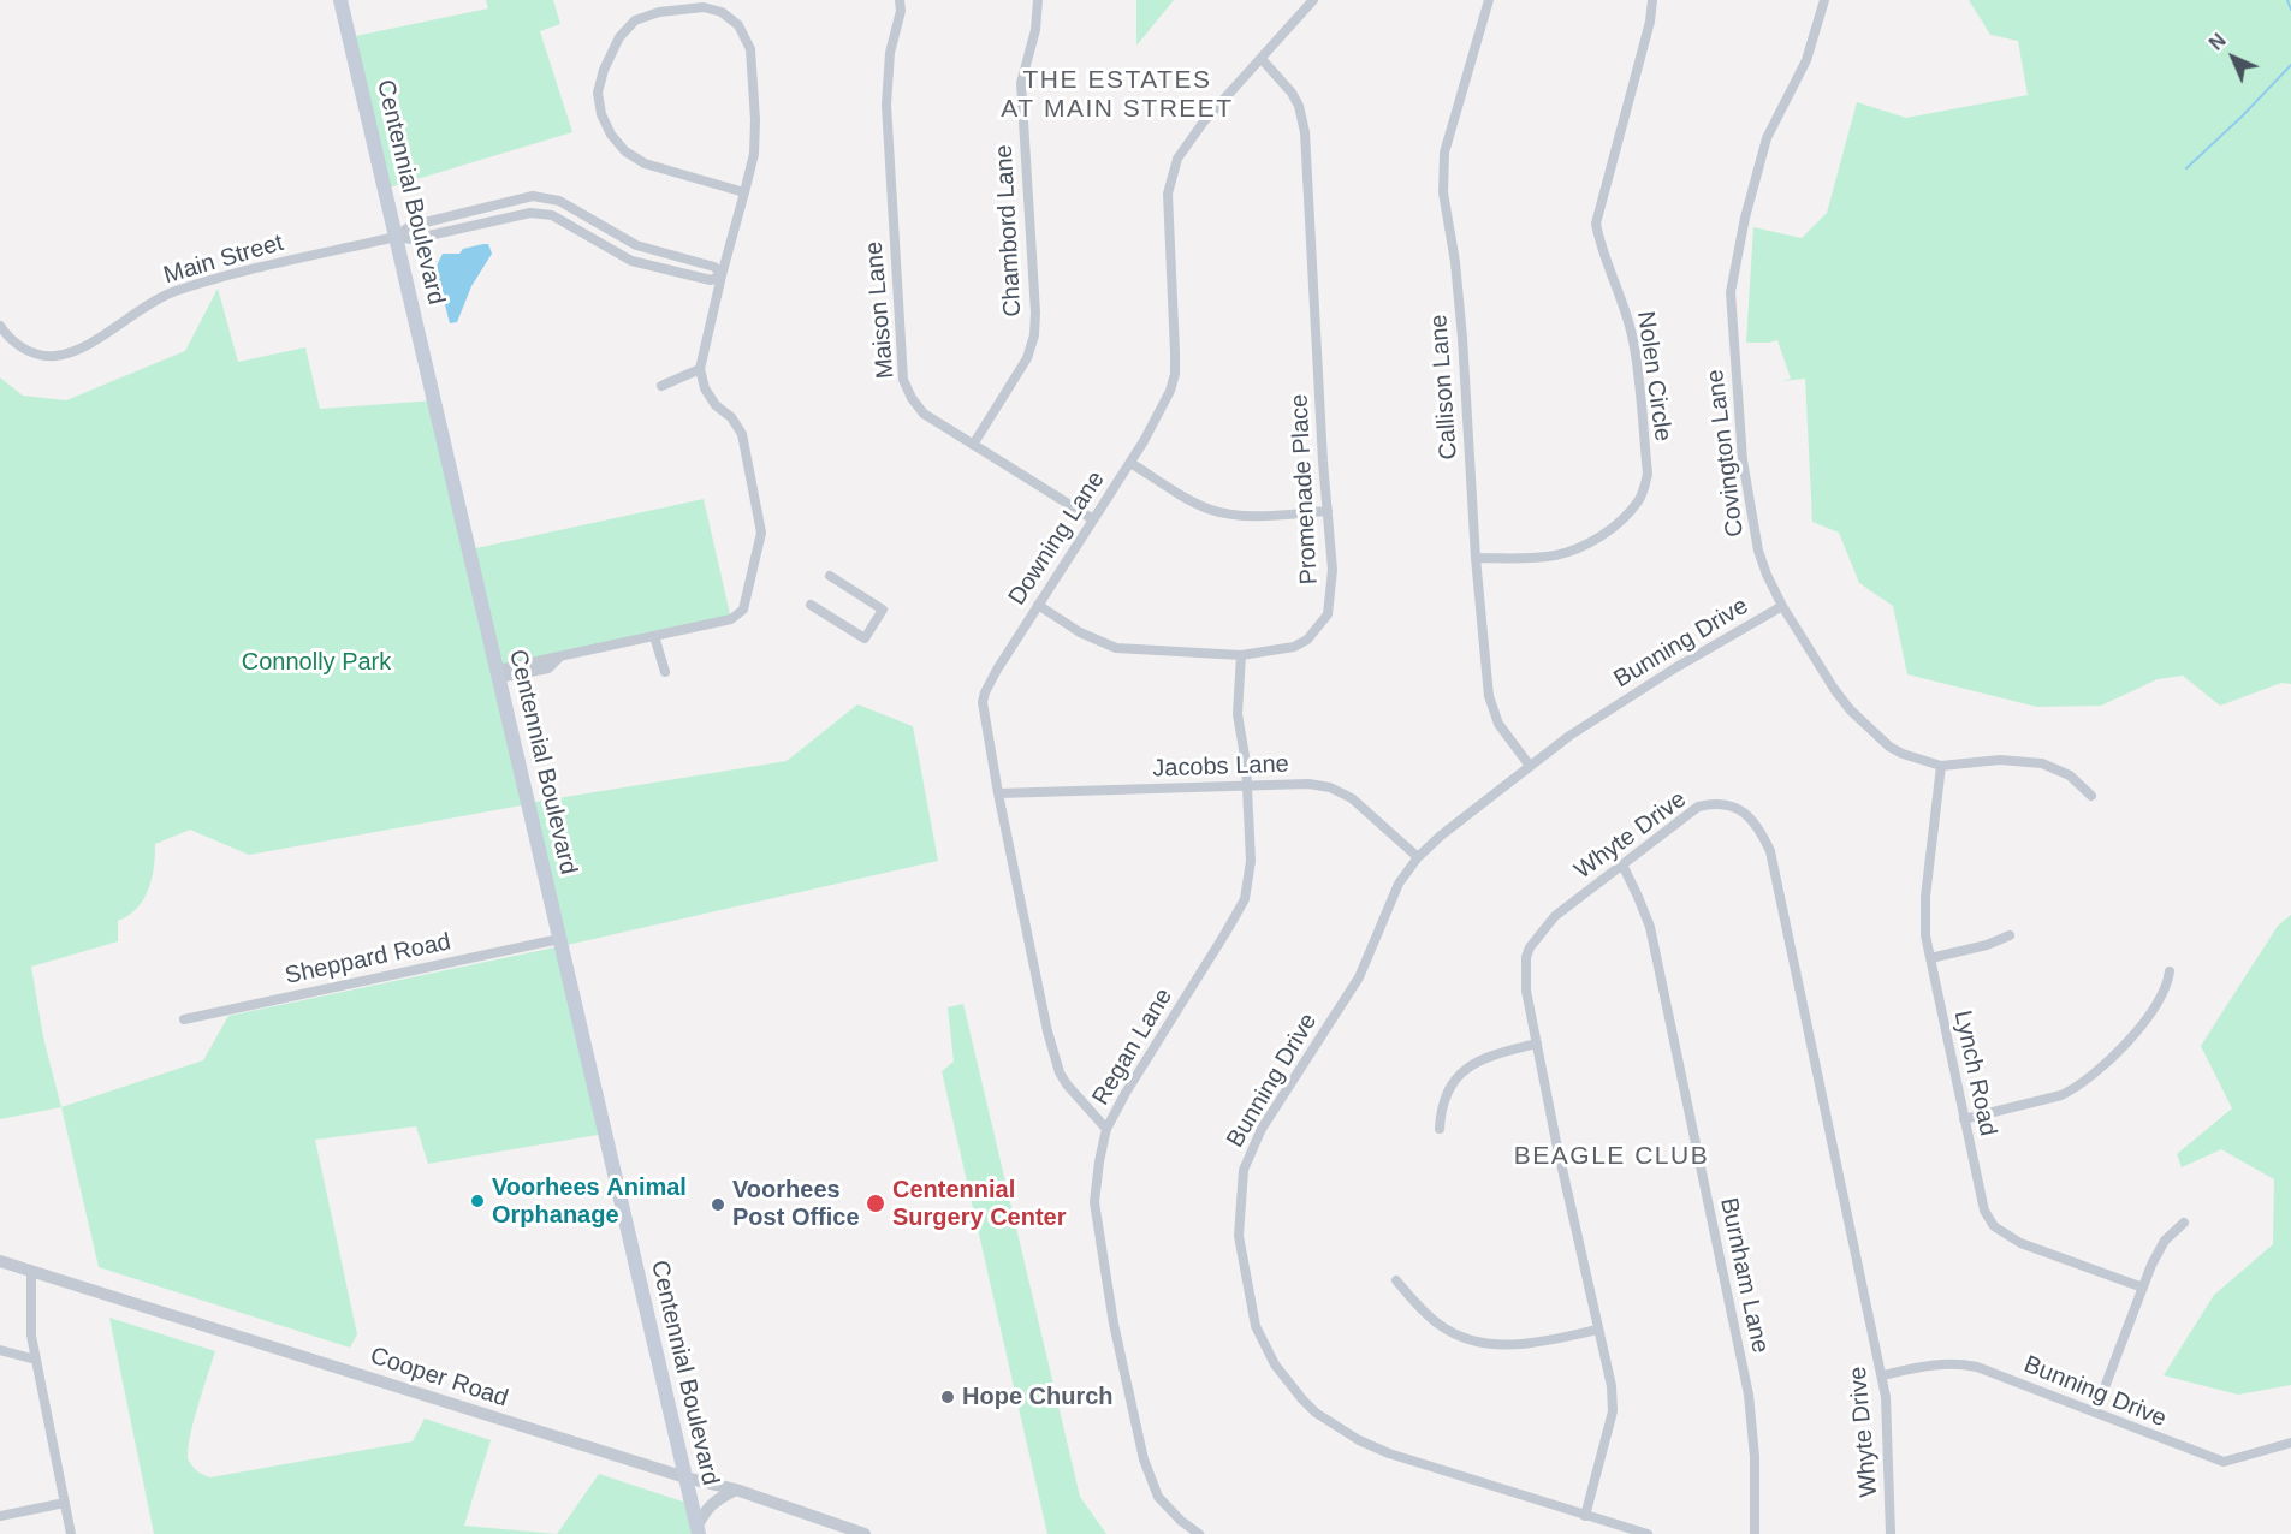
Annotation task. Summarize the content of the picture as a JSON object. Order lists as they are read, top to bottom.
{
  "streets": {
    "main road": ["Centennial Boulevard"],
    "street": [
      "Chambord Lane",
      "Main Street",
      "Maison Lane",
      "Nolen Circle",
      "Callison Lane",
      "Covington Lane",
      "Promenade Place",
      "Downing Lane",
      "Bunning Drive",
      "Jacobs Lane",
      "Whyte Drive",
      "Sheppard Road",
      "Regan Lane",
      "Lynch Road",
      "Burnham Lane",
      "Cooper Road"
    ]
  },
  "crossings": [
    ["Centennial Boulevard", "Main Street"],
    ["Centennial Boulevard", "Sheppard Road"],
    ["Centennial Boulevard", "Cooper Road"],
    ["Chambord Lane", "Maison Lane"],
    ["Maison Lane", "Downing Lane"],
    ["Nolen Circle", "Callison Lane"],
    ["Callison Lane", "Bunning Drive"],
    ["Covington Lane", "Bunning Drive"],
    ["Covington Lane", "Lynch Road"],
    ["Promenade Place", "Downing Lane"],
    ["Promenade Place", "Regan Lane"],
    ["Downing Lane", "Jacobs Lane"],
    ["Downing Lane", "Regan Lane"],
    ["Bunning Drive", "Jacobs Lane"],
    ["Bunning Drive", "Whyte Drive"],
    ["Jacobs Lane", "Regan Lane"],
    ["Whyte Drive", "Burnham Lane"]
  ],
  "districts": ["THE ESTATES AT MAIN STREET", "BEAGLE CLUB"],
  "parks": ["Connolly Park"],
  "places": [
    "Voorhees Animal Orphanage",
    "Centennial Surgery Center",
    "Voorhees Post Office",
    "Hope Church"
  ],
  "north": "top left"
}
